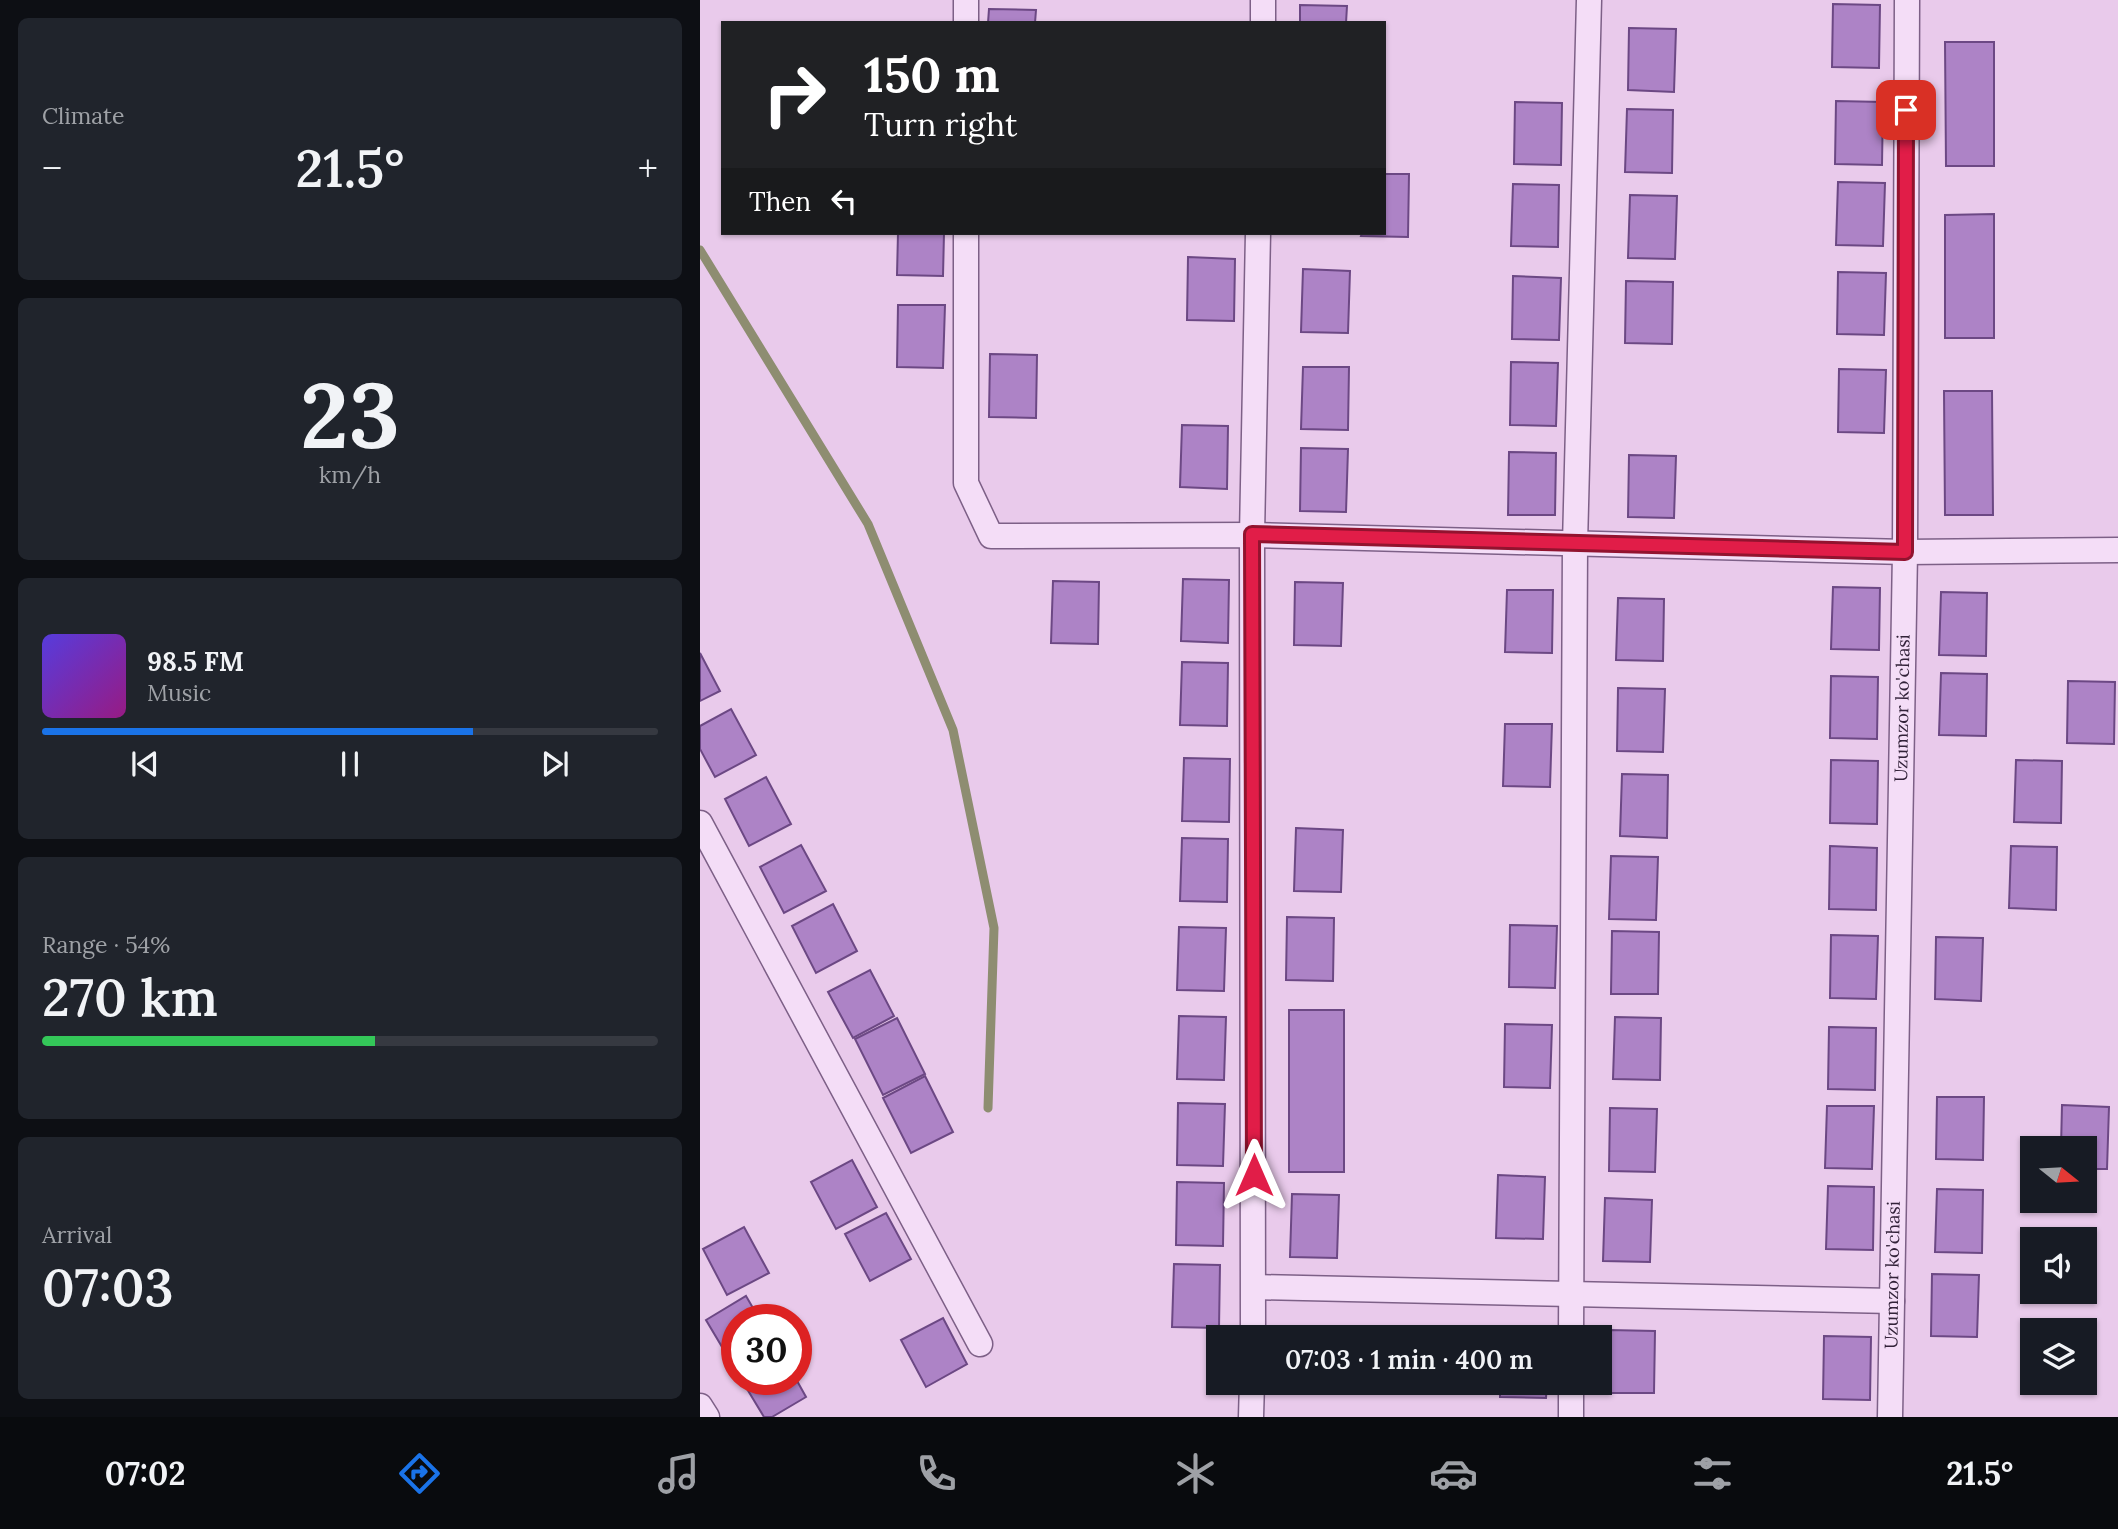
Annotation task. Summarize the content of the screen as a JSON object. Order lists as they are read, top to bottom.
{
  "streets": {
    "street": ["Uzumzor ko'chasi"]
  },
  "north": "right",
  "page": {
    "tile": [
      "Climate",
      ["23", "km/h"],
      ["Range · 54%", "270 km"],
      ["Arrival", "07:03"]
    ],
    "turn": ["150 m", "Turn right"],
    "heat": ["−", "21.5°", "+"],
    "then": "Then",
    "song": ["98.5 FM", "Music"],
    "limit": "30",
    "trip": "07:03 · 1 min · 400 m",
    "tabs": ["07:02", "21.5°"]
  }
}
